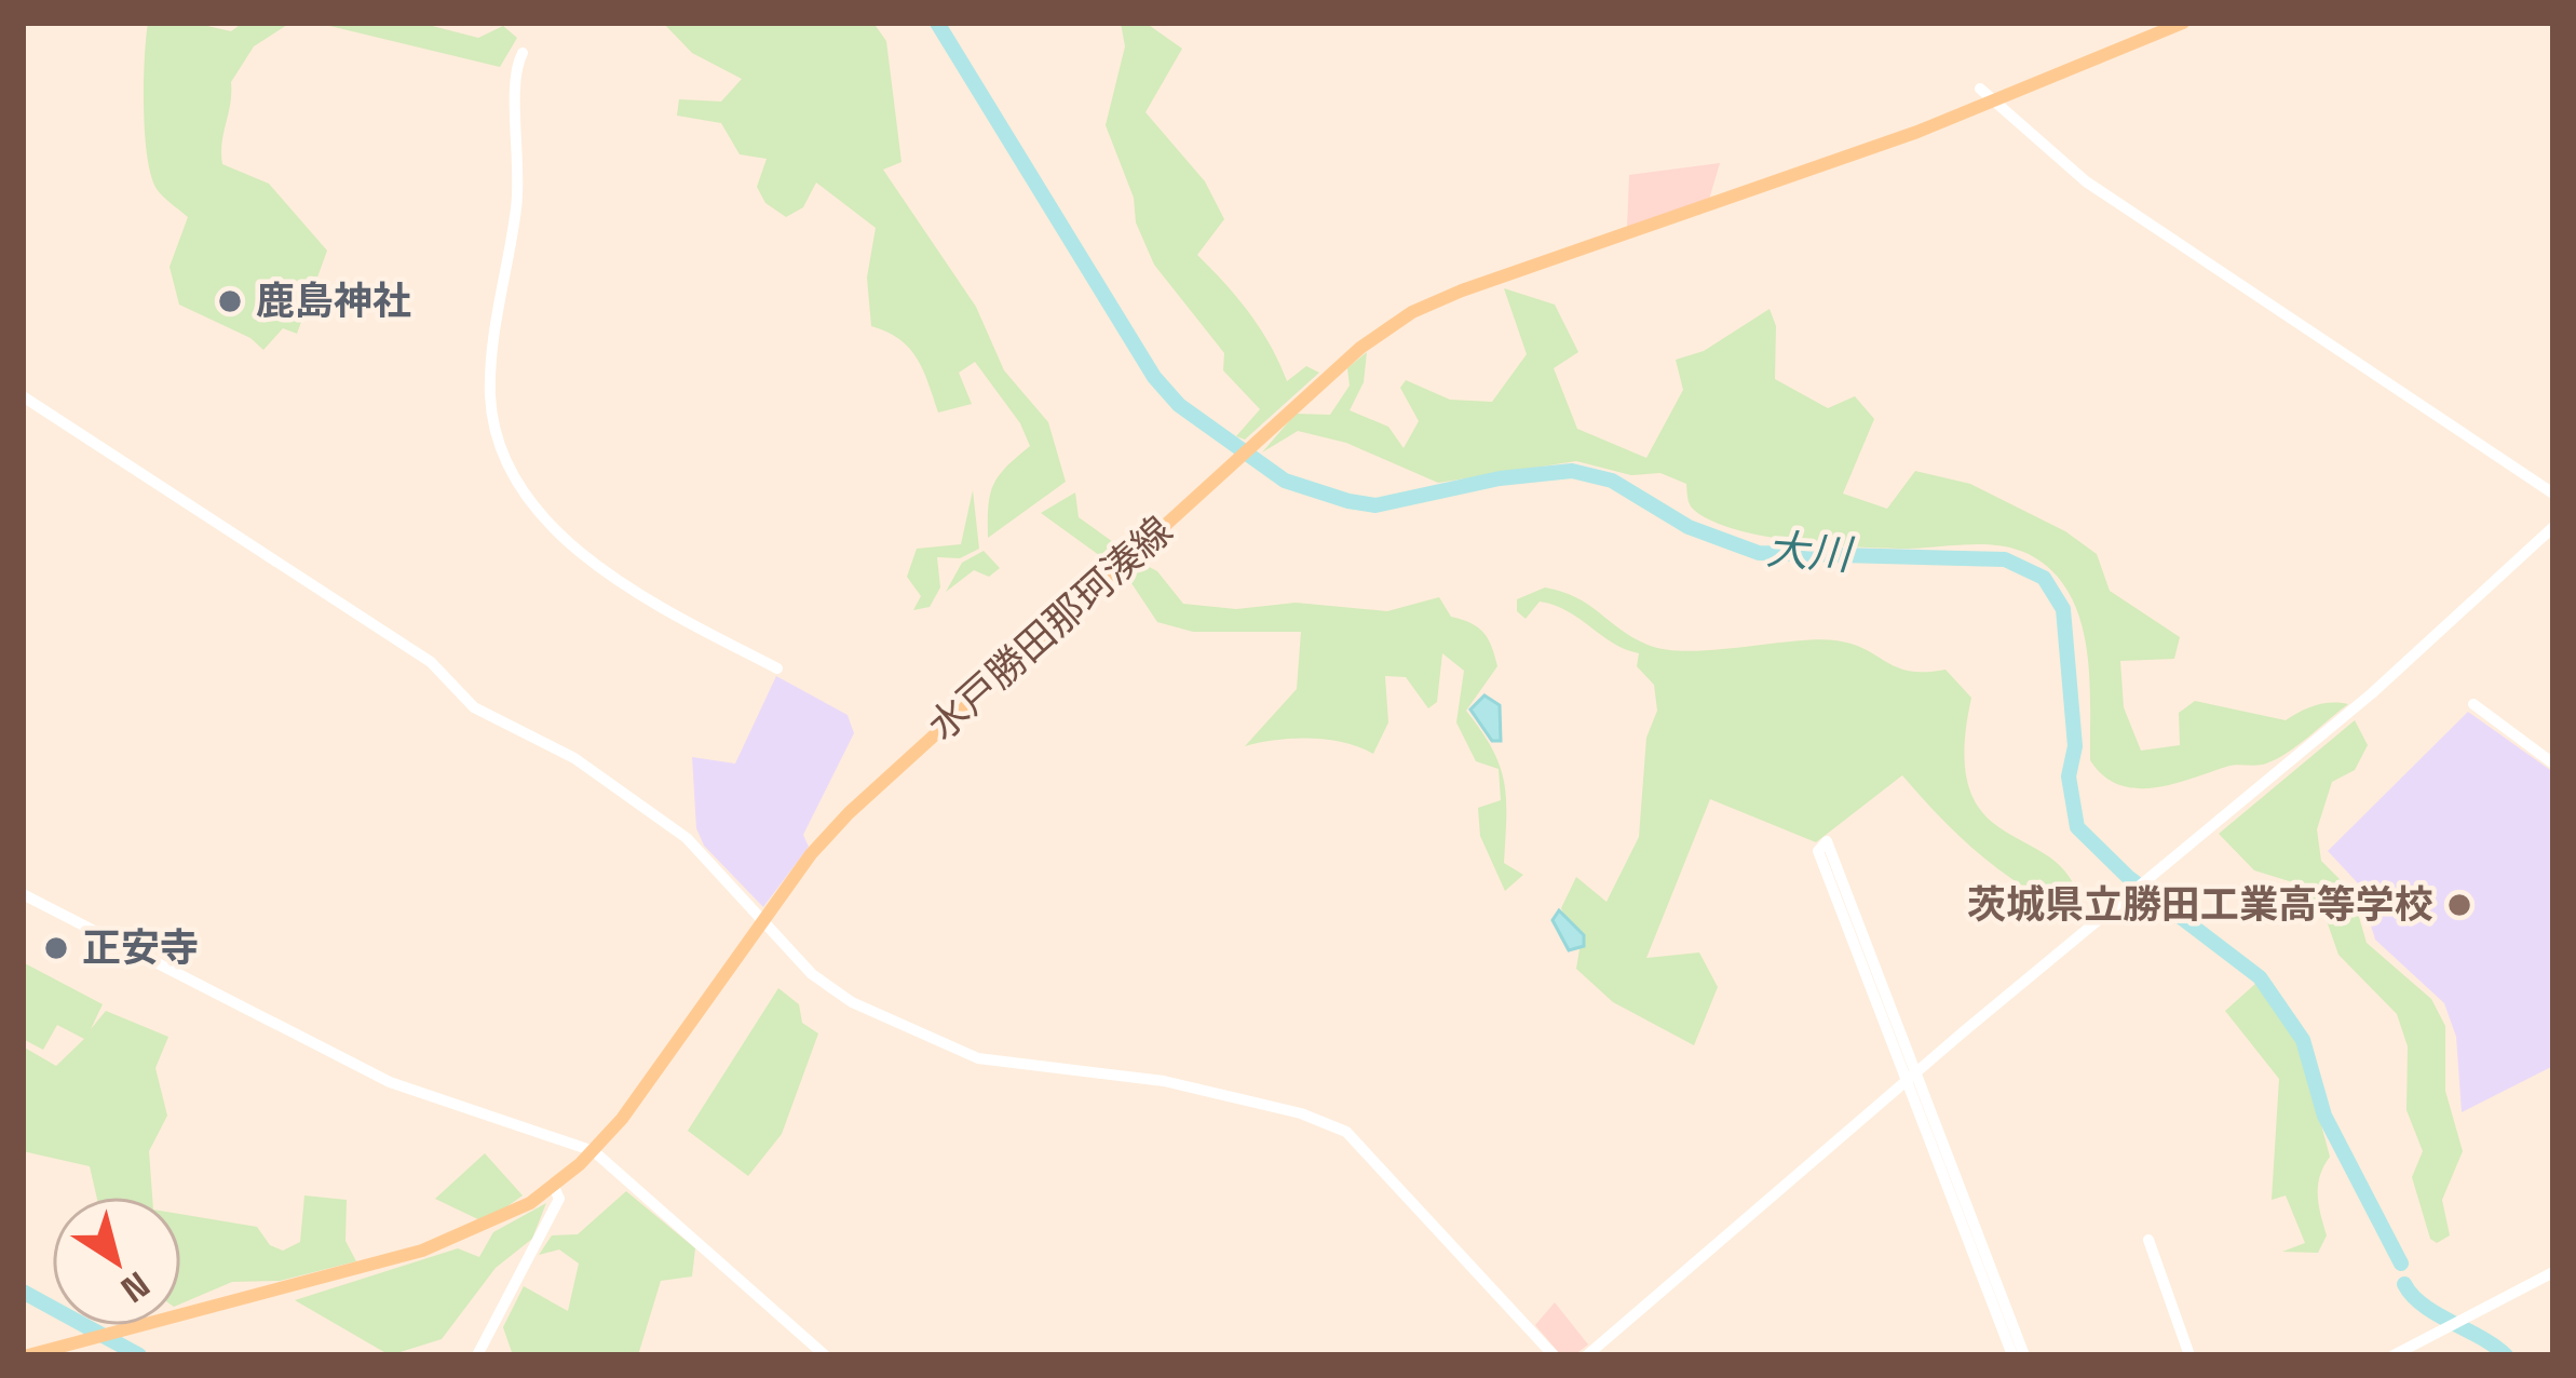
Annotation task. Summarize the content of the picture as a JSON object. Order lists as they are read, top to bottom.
{
  "streets": {
    "main road": ["水戸勝田那珂湊線"]
  },
  "water": ["大川"],
  "places": ["鹿島神社", "茨城県立勝田工業高等学校", "正安寺"],
  "north": "bottom right"
}
